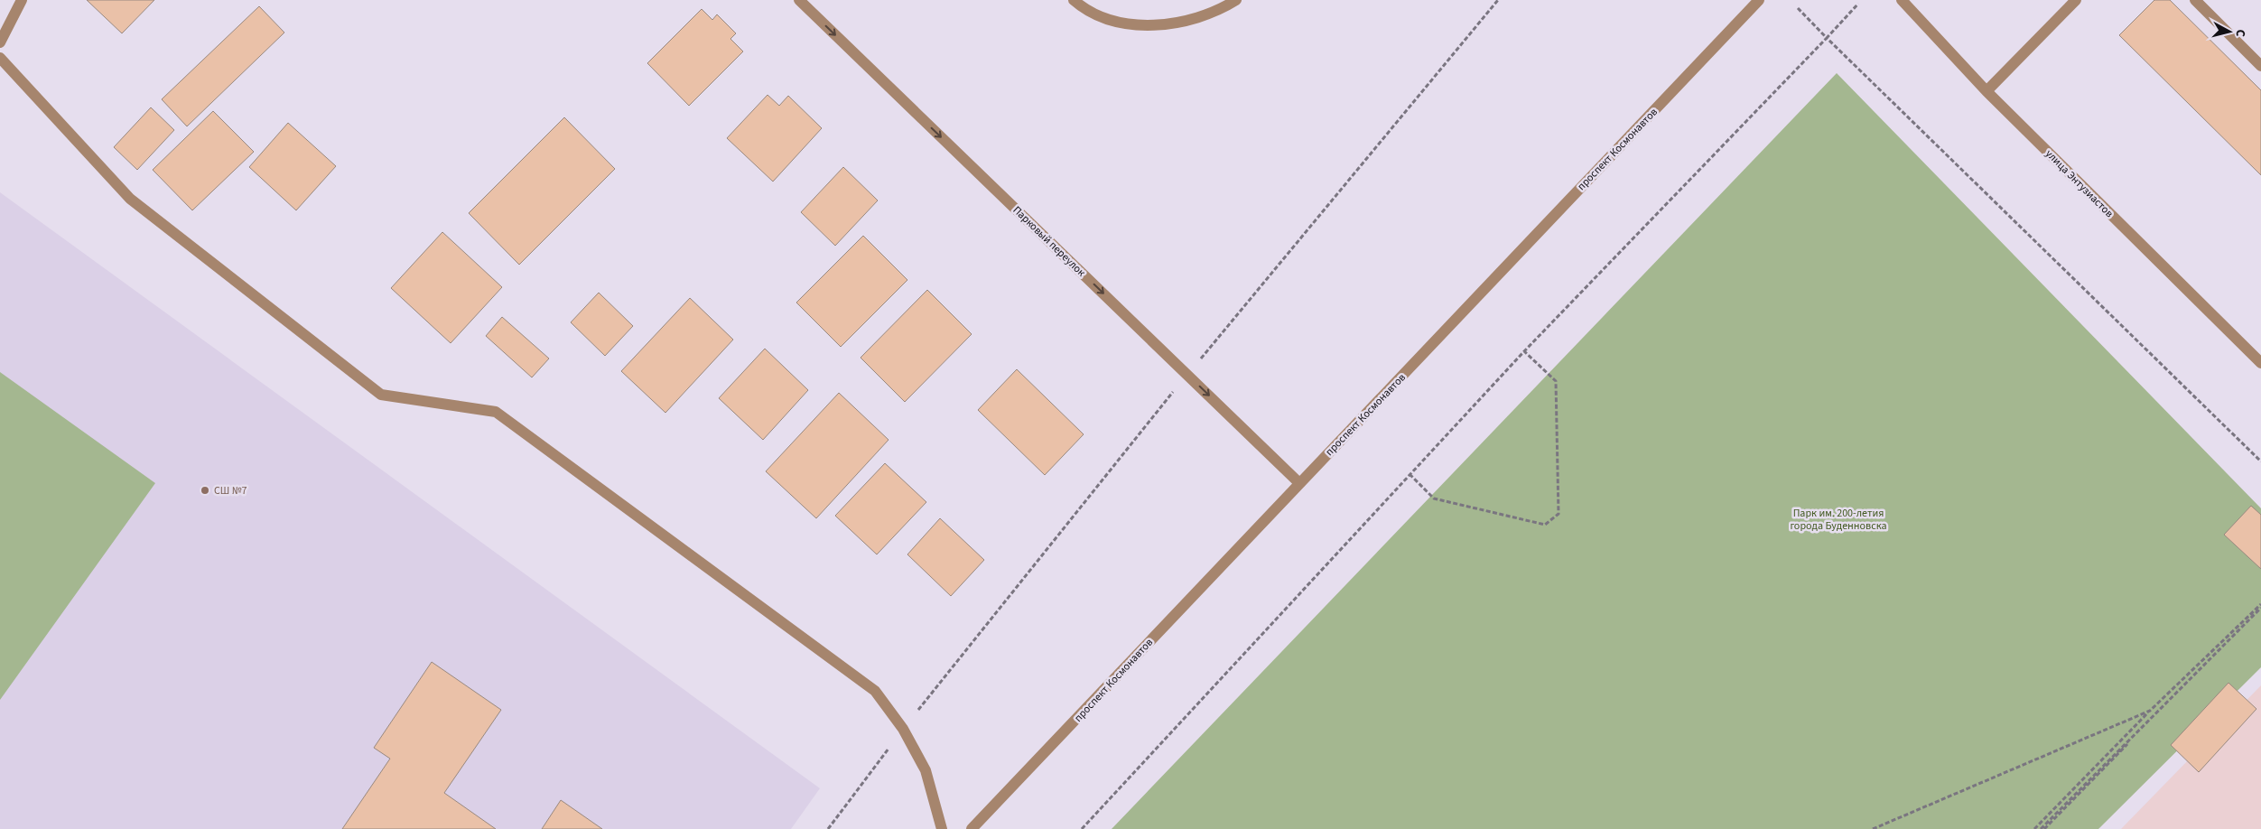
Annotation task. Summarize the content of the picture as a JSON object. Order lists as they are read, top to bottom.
{
  "streets": {
    "street": ["проспект Космонавтов", "улица Энтузиастов", "Парковый переулок"]
  },
  "crossings": [
    ["проспект Космонавтов", "Парковый переулок"]
  ],
  "one_way": ["Парковый переулок"],
  "parks": ["Парк им. 200-летия города Буденновска"],
  "places": ["СШ №7"],
  "north": "right"
}
